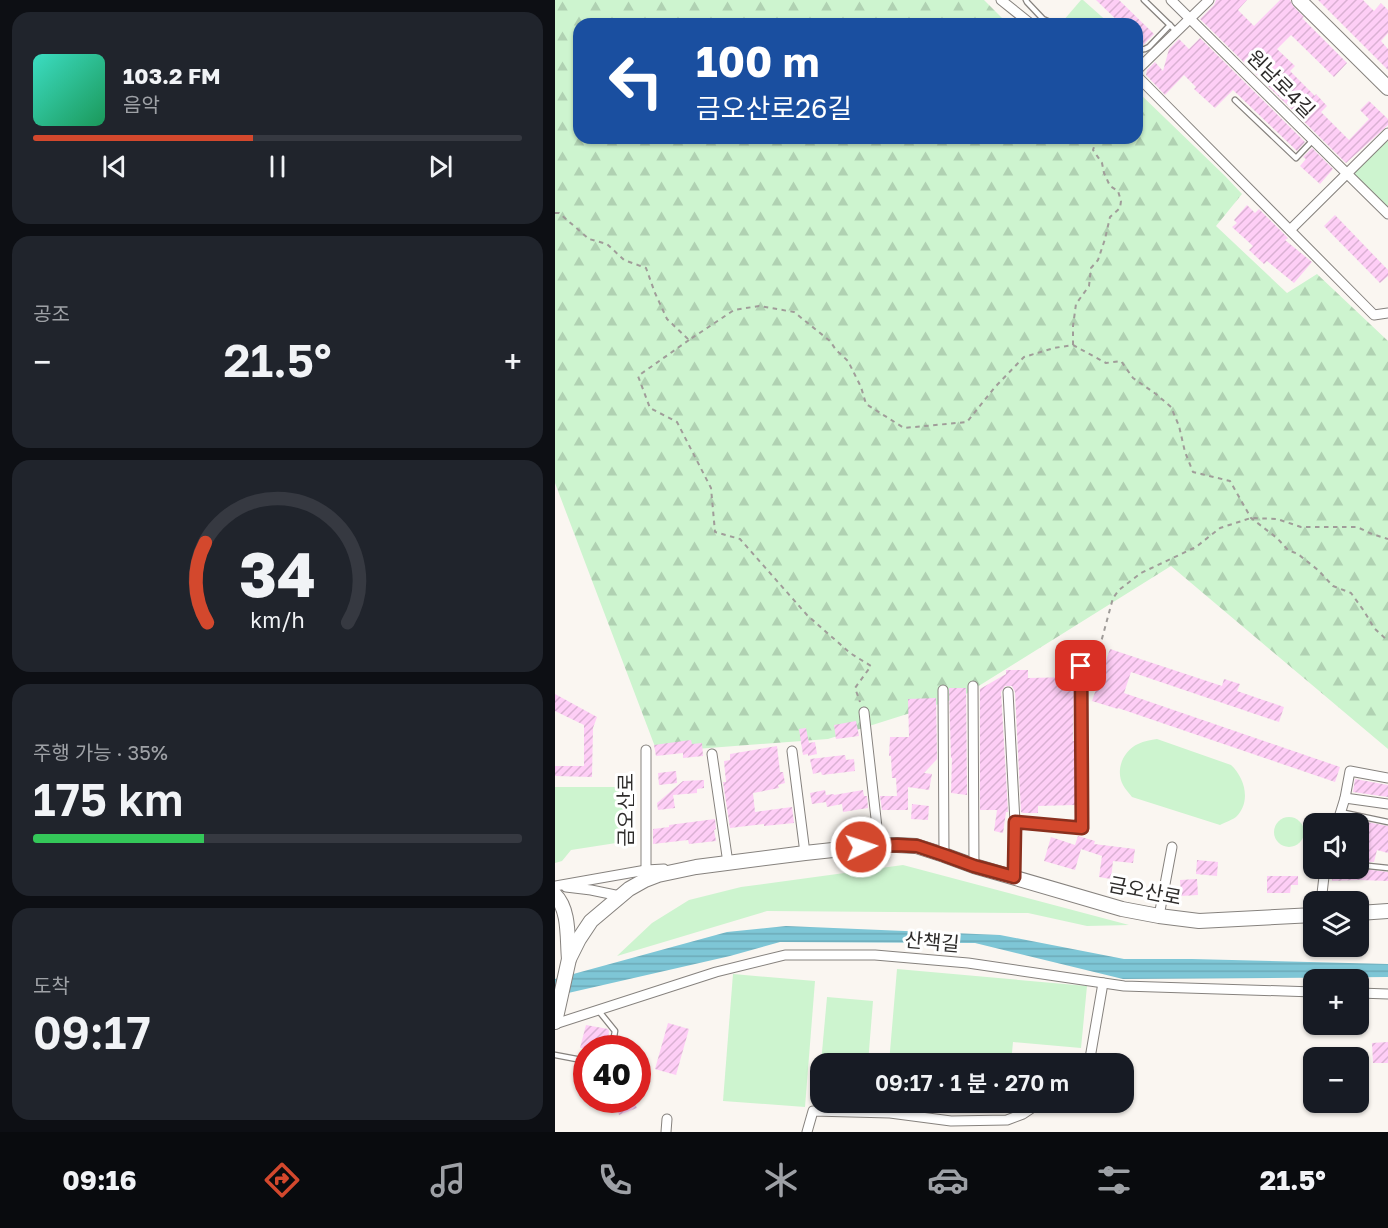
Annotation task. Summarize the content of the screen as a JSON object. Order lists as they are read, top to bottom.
{
  "streets": {
    "street": ["원남로4길", "금오산로", "산책길"]
  },
  "crossings": [
    ["금오산로", "산책길"]
  ],
  "page": {
    "turn": ["100 m", "금오산로26길"],
    "song": ["103.2 FM", "음악"],
    "tile": [
      "공조",
      ["주행 가능 · 35%", "175 km"],
      ["도착", "09:17"]
    ],
    "heat": ["−", "21.5°", "+"],
    "map_buttons": ["+", "−"],
    "limit": "40",
    "trip": "09:17 · 1 분 · 270 m",
    "tabs": ["09:16", "21.5°"],
    "gauge": ["34", "km/h"]
  }
}
